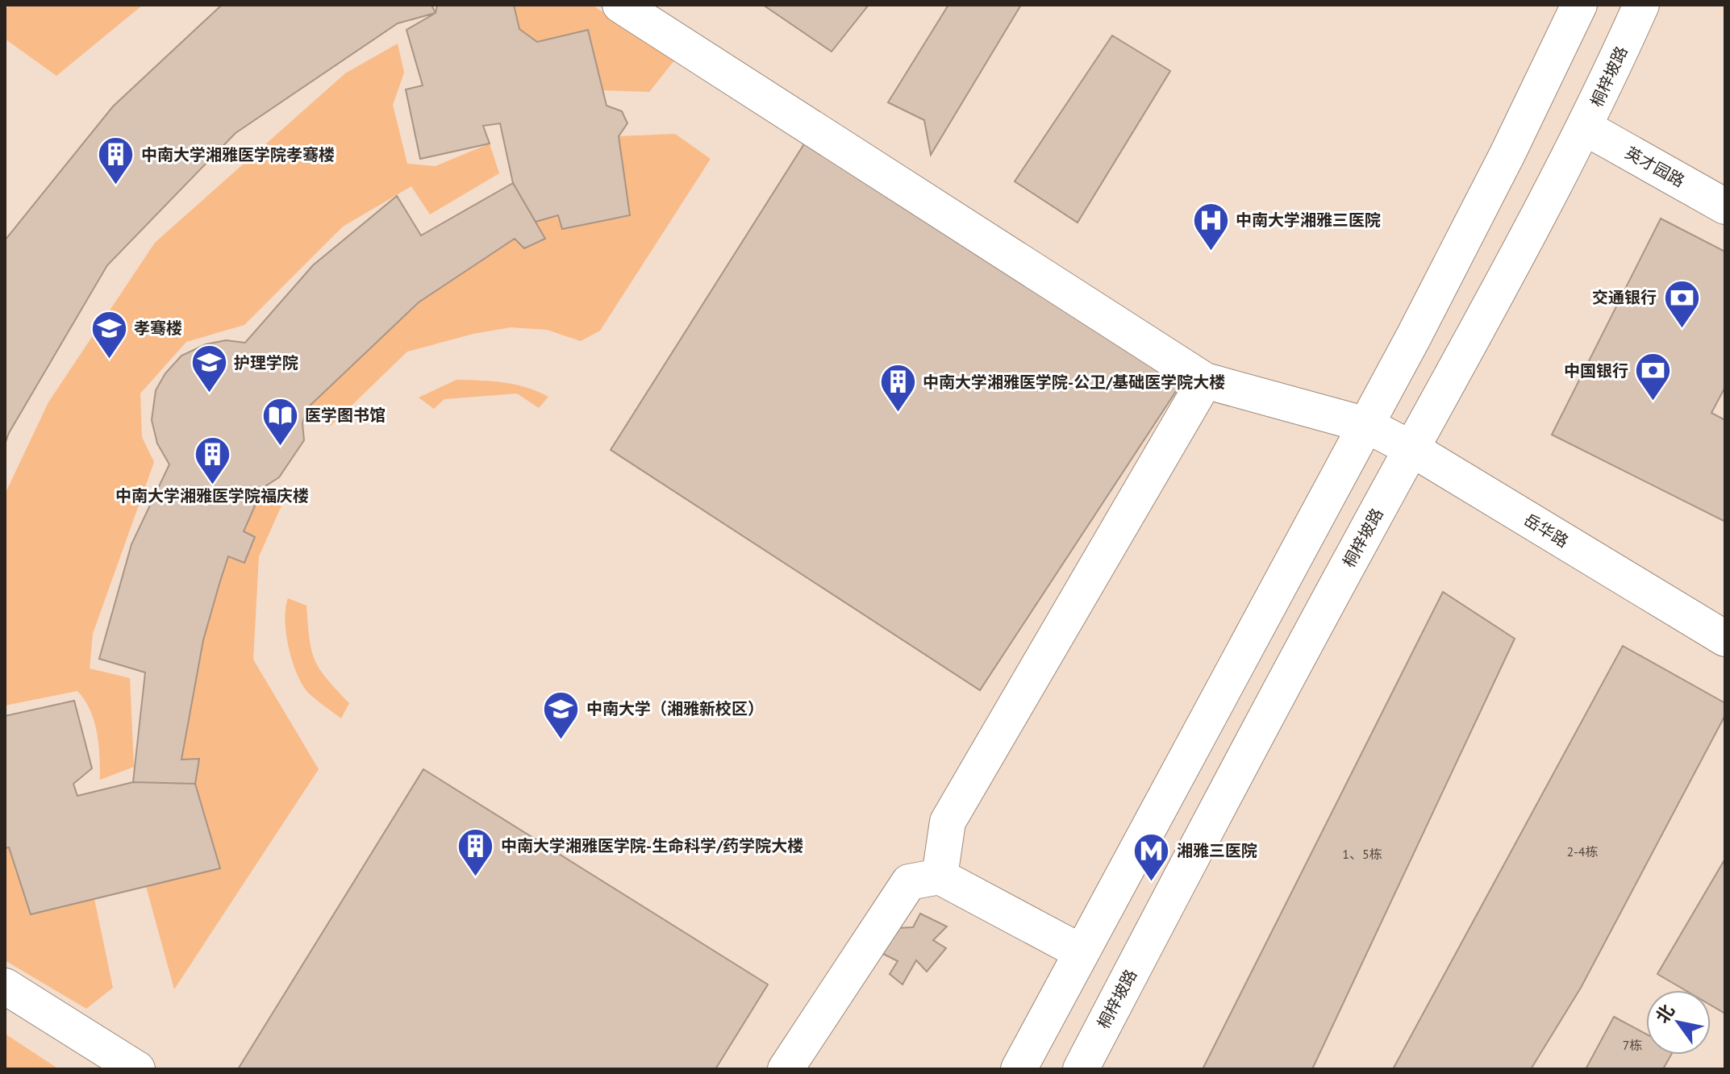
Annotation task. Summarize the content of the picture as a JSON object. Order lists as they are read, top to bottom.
{
  "streets": {
    "street": ["桐梓坡路", "英才园路", "岳华路"]
  },
  "crossings": [
    ["桐梓坡路", "英才园路"],
    ["桐梓坡路", "岳华路"]
  ],
  "places": {
    "building": [
      "中南大学湘雅医学院孝骞楼",
      "中南大学湘雅医学院-公卫/基础医学院大楼",
      "中南大学湘雅医学院福庆楼",
      "中南大学湘雅医学院-生命科学/药学院大楼"
    ],
    "hospital": ["中南大学湘雅三医院"],
    "bank": ["交通银行", "中国银行"],
    "school or university": ["孝骞楼", "护理学院", "中南大学（湘雅新校区）"],
    "library": ["医学图书馆"],
    "metro station": ["湘雅三医院"]
  },
  "house_numbers": ["2-4栋", "1、5栋", "7栋"],
  "north": "top left"
}
